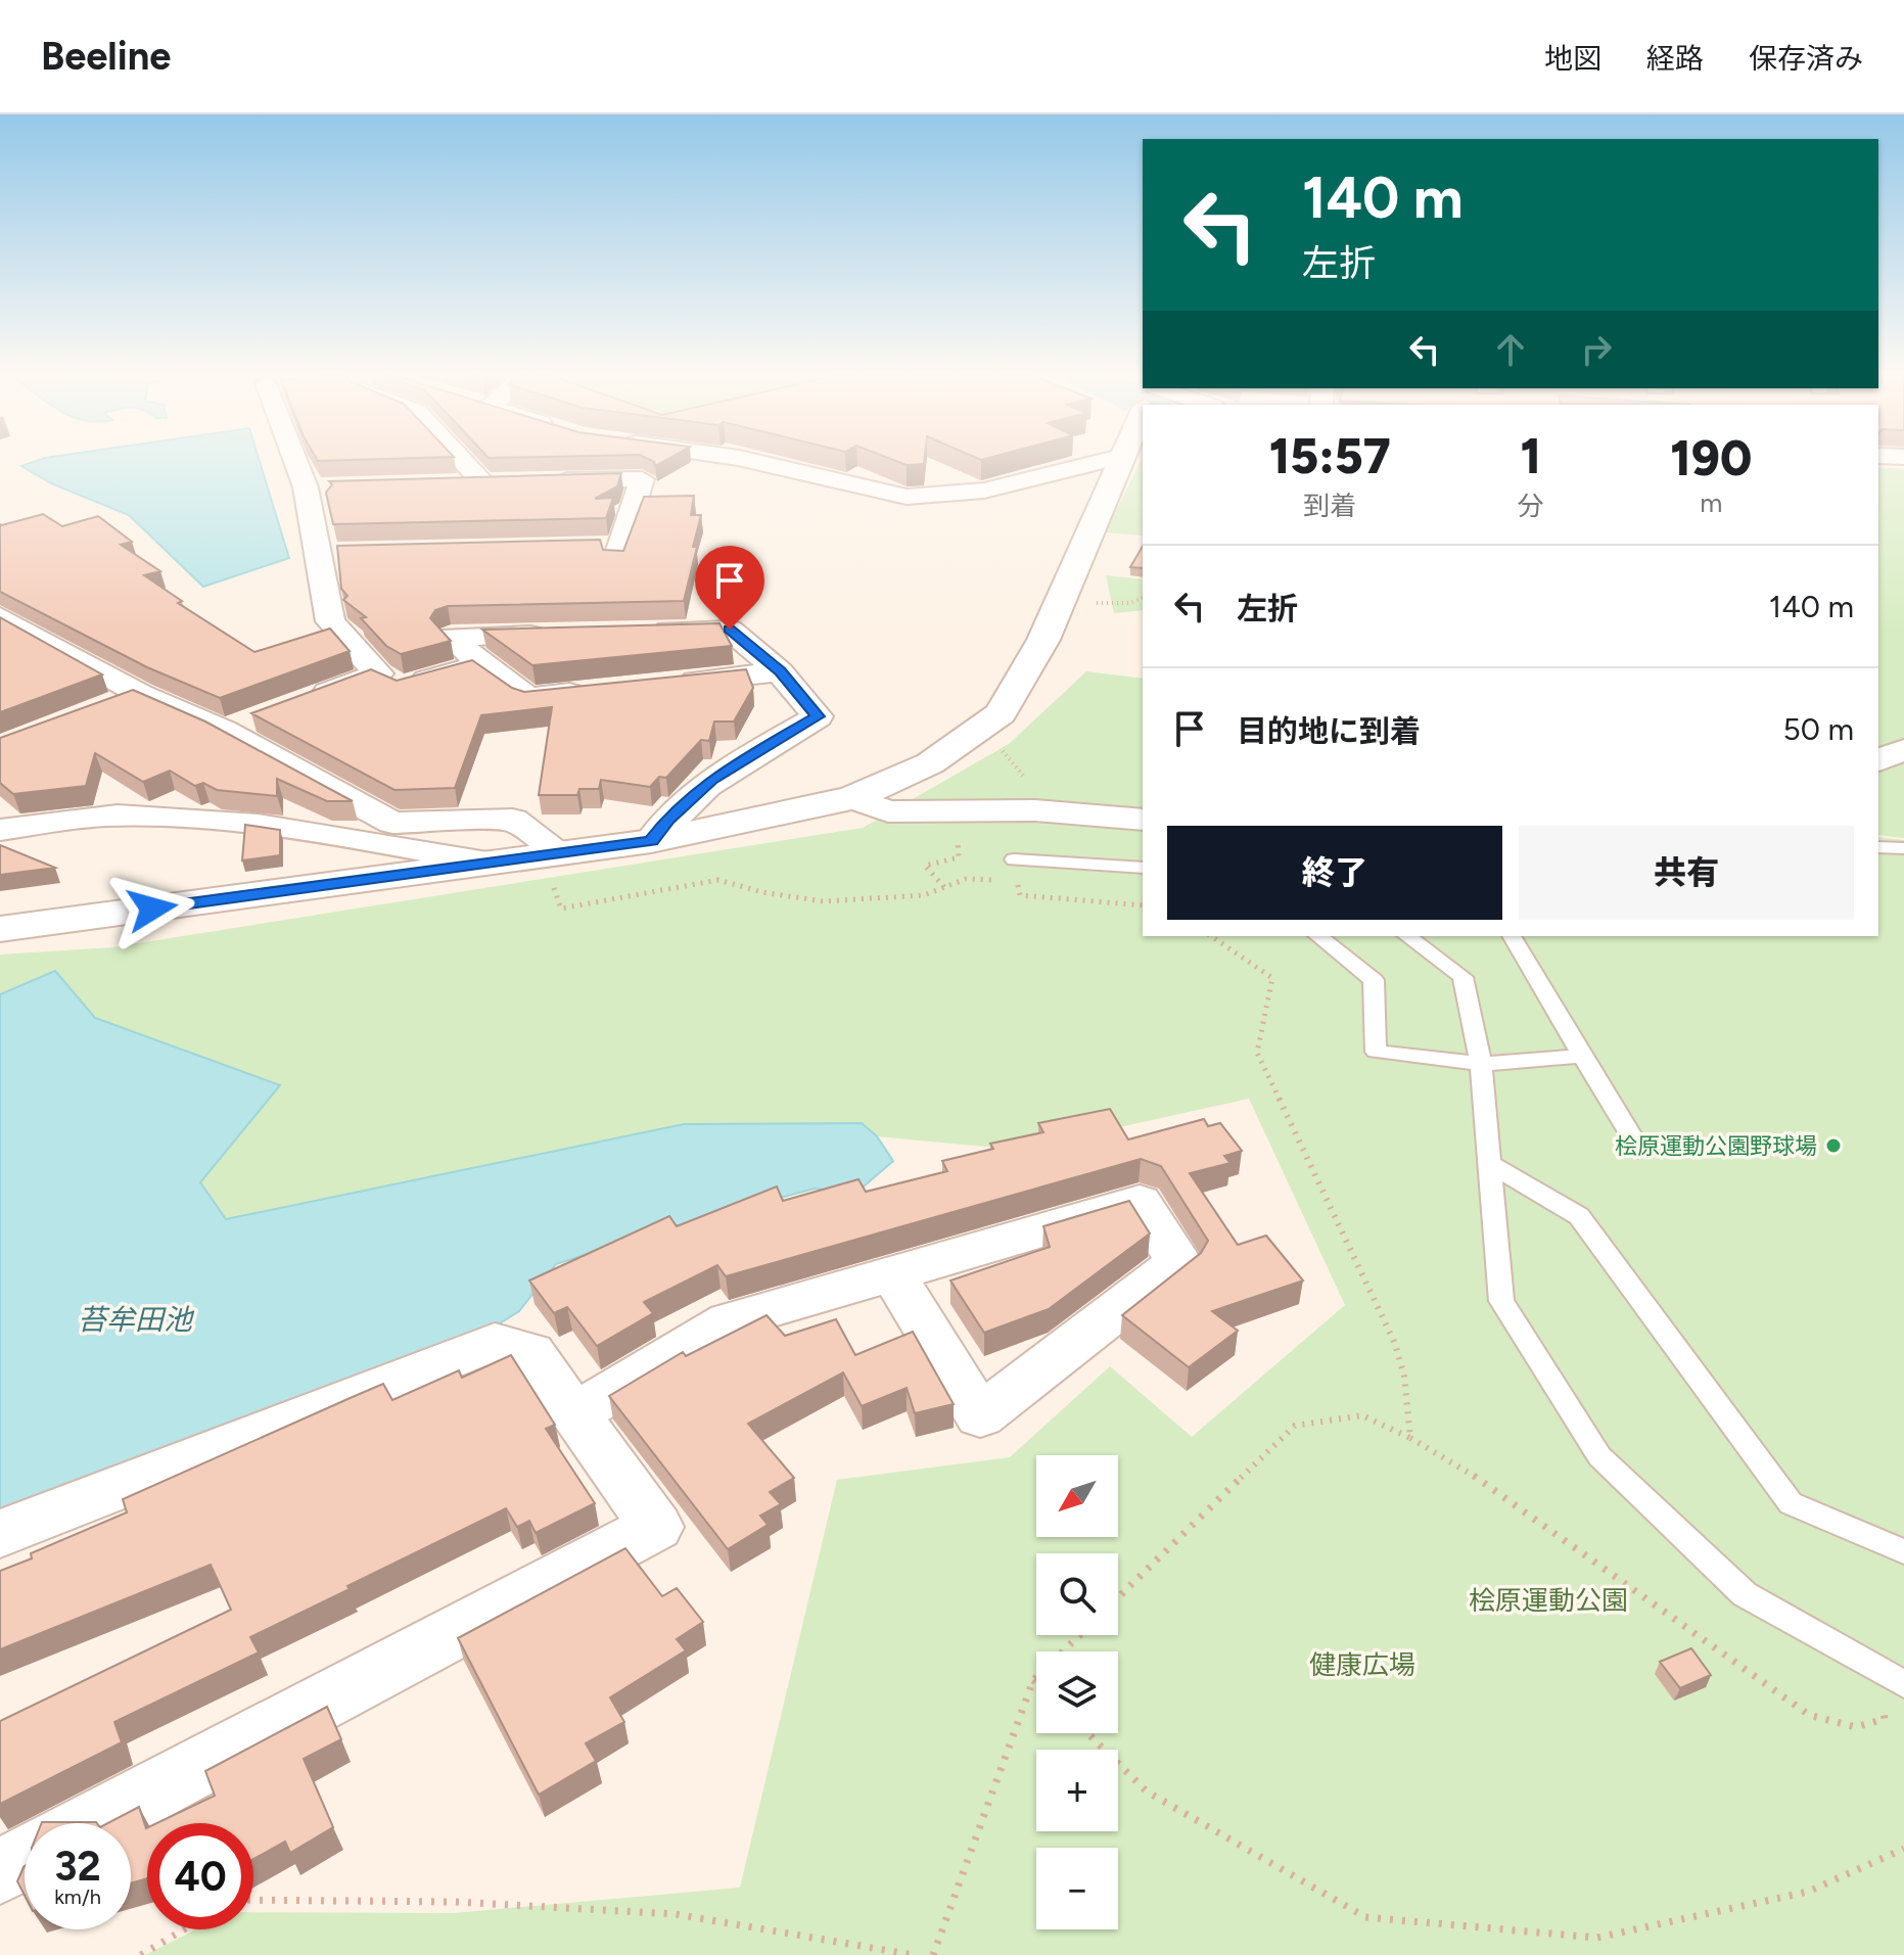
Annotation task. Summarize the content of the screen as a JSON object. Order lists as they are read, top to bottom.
{
  "water": ["苔牟田池"],
  "parks": ["桧原運動公園", "健康広場"],
  "places": ["桧原運動公園野球場"],
  "north": "bottom left",
  "page": {
    "header": "Beeline",
    "nav": ["地図", "経路", "保存済み"],
    "turn": ["140 m", "左折"],
    "eta": [
      "15:57",
      "到着",
      "1",
      "分",
      "190",
      "m"
    ],
    "list": [
      {
        "name": "左折",
        "value": "140 m"
      },
      {
        "name": "目的地に到着",
        "value": "50 m"
      }
    ],
    "buttons": ["終了", "共有"],
    "map_buttons": ["+", "−"],
    "speed": "32 km/h",
    "limit": "40"
  }
}
